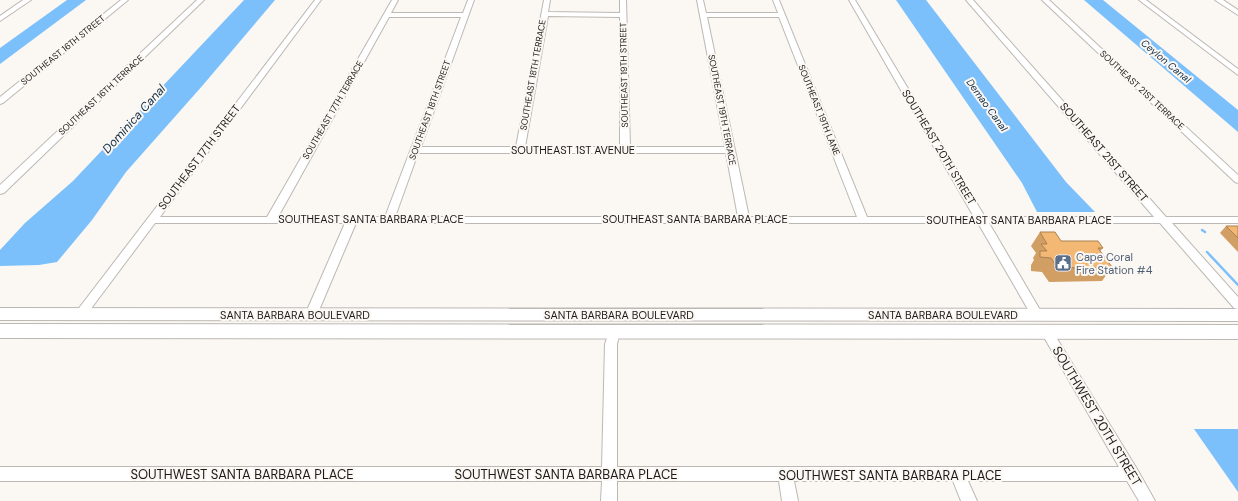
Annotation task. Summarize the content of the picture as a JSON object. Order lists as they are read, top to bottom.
{
  "streets": {
    "main road": ["SANTA BARBARA BOULEVARD"],
    "street": [
      "SOUTHEAST 16TH STREET",
      "SOUTHEAST 18TH TERRACE",
      "SOUTHEAST 19TH STREET",
      "SOUTHEAST 21ST TERRACE",
      "SOUTHEAST 16TH TERRACE",
      "SOUTHEAST 17TH TERRACE",
      "SOUTHEAST 18TH STREET",
      "SOUTHEAST 19TH TERRACE",
      "SOUTHEAST 19TH LANE",
      "SOUTHEAST 20TH STREET",
      "SOUTHEAST 1ST AVENUE",
      "SOUTHEAST 21ST STREET",
      "SOUTHEAST 17TH STREET",
      "SOUTHEAST SANTA BARBARA PLACE",
      "SOUTHWEST 20TH STREET",
      "SOUTHWEST SANTA BARBARA PLACE"
    ]
  },
  "crossings": [
    ["SOUTHEAST 18TH TERRACE", "SOUTHEAST 1ST AVENUE"],
    ["SOUTHEAST 19TH STREET", "SOUTHEAST 1ST AVENUE"],
    ["SOUTHEAST 17TH TERRACE", "SOUTHEAST SANTA BARBARA PLACE"],
    ["SOUTHEAST 18TH STREET", "SOUTHEAST 1ST AVENUE"],
    ["SOUTHEAST 18TH STREET", "SOUTHEAST SANTA BARBARA PLACE"],
    ["SOUTHEAST 19TH TERRACE", "SOUTHEAST 1ST AVENUE"],
    ["SOUTHEAST 19TH TERRACE", "SOUTHEAST SANTA BARBARA PLACE"],
    ["SOUTHEAST 19TH LANE", "SOUTHEAST SANTA BARBARA PLACE"],
    ["SOUTHEAST 20TH STREET", "SOUTHEAST SANTA BARBARA PLACE"],
    ["SOUTHEAST 20TH STREET", "SANTA BARBARA BOULEVARD"],
    ["SOUTHEAST 21ST STREET", "SOUTHEAST SANTA BARBARA PLACE"],
    ["SOUTHEAST 17TH STREET", "SOUTHEAST SANTA BARBARA PLACE"],
    ["SOUTHEAST 17TH STREET", "SANTA BARBARA BOULEVARD"],
    ["SANTA BARBARA BOULEVARD", "SOUTHWEST 20TH STREET"],
    ["SOUTHWEST 20TH STREET", "SOUTHWEST SANTA BARBARA PLACE"]
  ],
  "water": ["Ceylon Canal", "Demao Canal", "Dominica Canal"],
  "places": {
    "public building": ["Cape Coral Fire Station #4"]
  }
}
